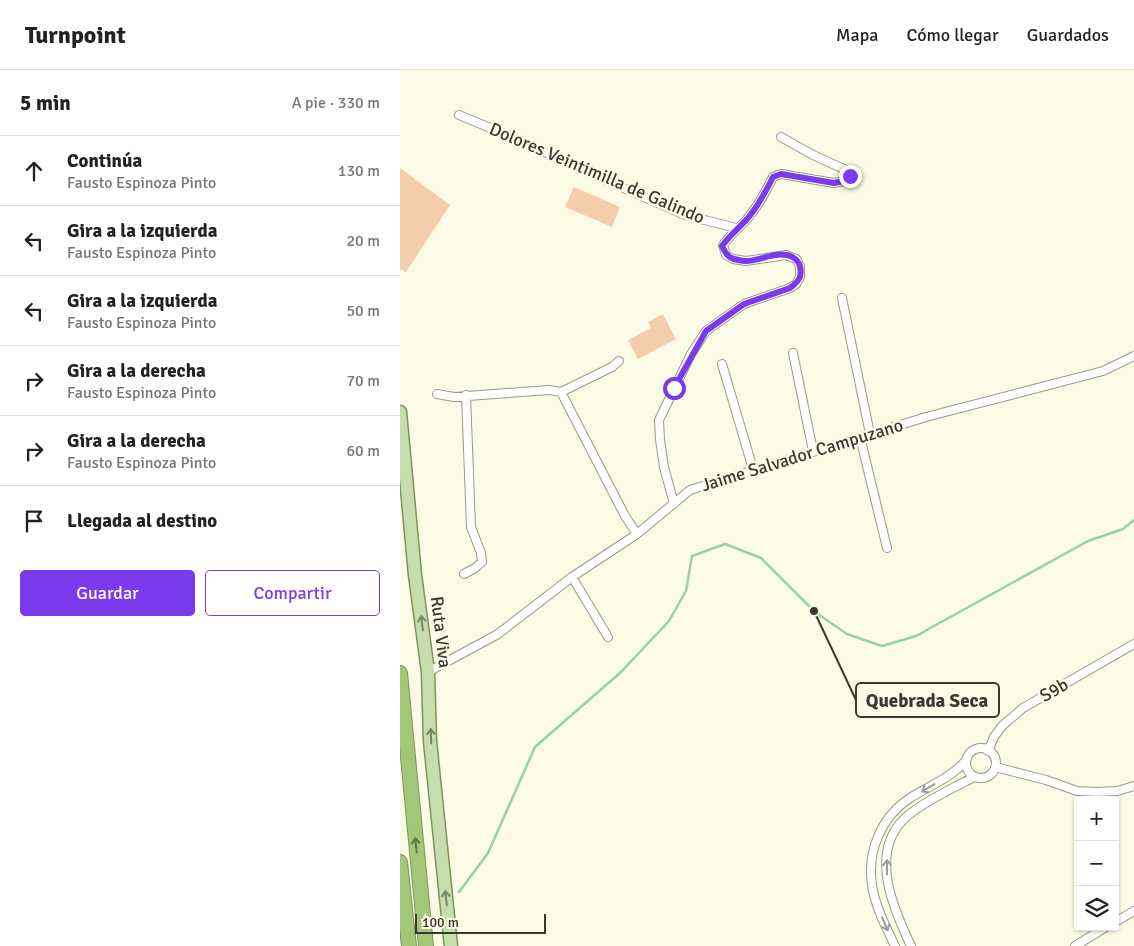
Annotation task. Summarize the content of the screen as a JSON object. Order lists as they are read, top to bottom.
{
  "streets": {
    "main road": ["Ruta Viva"],
    "street": ["Dolores Veintimilla de Galindo", "Jaime Salvador Campuzano", "S9b"]
  },
  "crossings": [
    ["Jaime Salvador Campuzano", "Ruta Viva"]
  ],
  "one_way": ["Ruta Viva"],
  "places": ["Quebrada Seca"],
  "scale_bar": "100 m",
  "page": {
    "header": "Turnpoint",
    "nav": ["Mapa", "Cómo llegar", "Guardados"],
    "heading": ["5 min", "A pie · 330 m"],
    "list": [
      ["Continúa", "Fausto Espinoza Pinto", "130 m"],
      ["Gira a la izquierda", "Fausto Espinoza Pinto", "20 m"],
      ["Gira a la izquierda", "Fausto Espinoza Pinto", "50 m"],
      ["Gira a la derecha", "Fausto Espinoza Pinto", "70 m"],
      ["Gira a la derecha", "Fausto Espinoza Pinto", "60 m"],
      "Llegada al destino"
    ],
    "buttons": ["Guardar", "Compartir"],
    "map_buttons": ["+", "−"],
    "scale": "100 m"
  }
}
